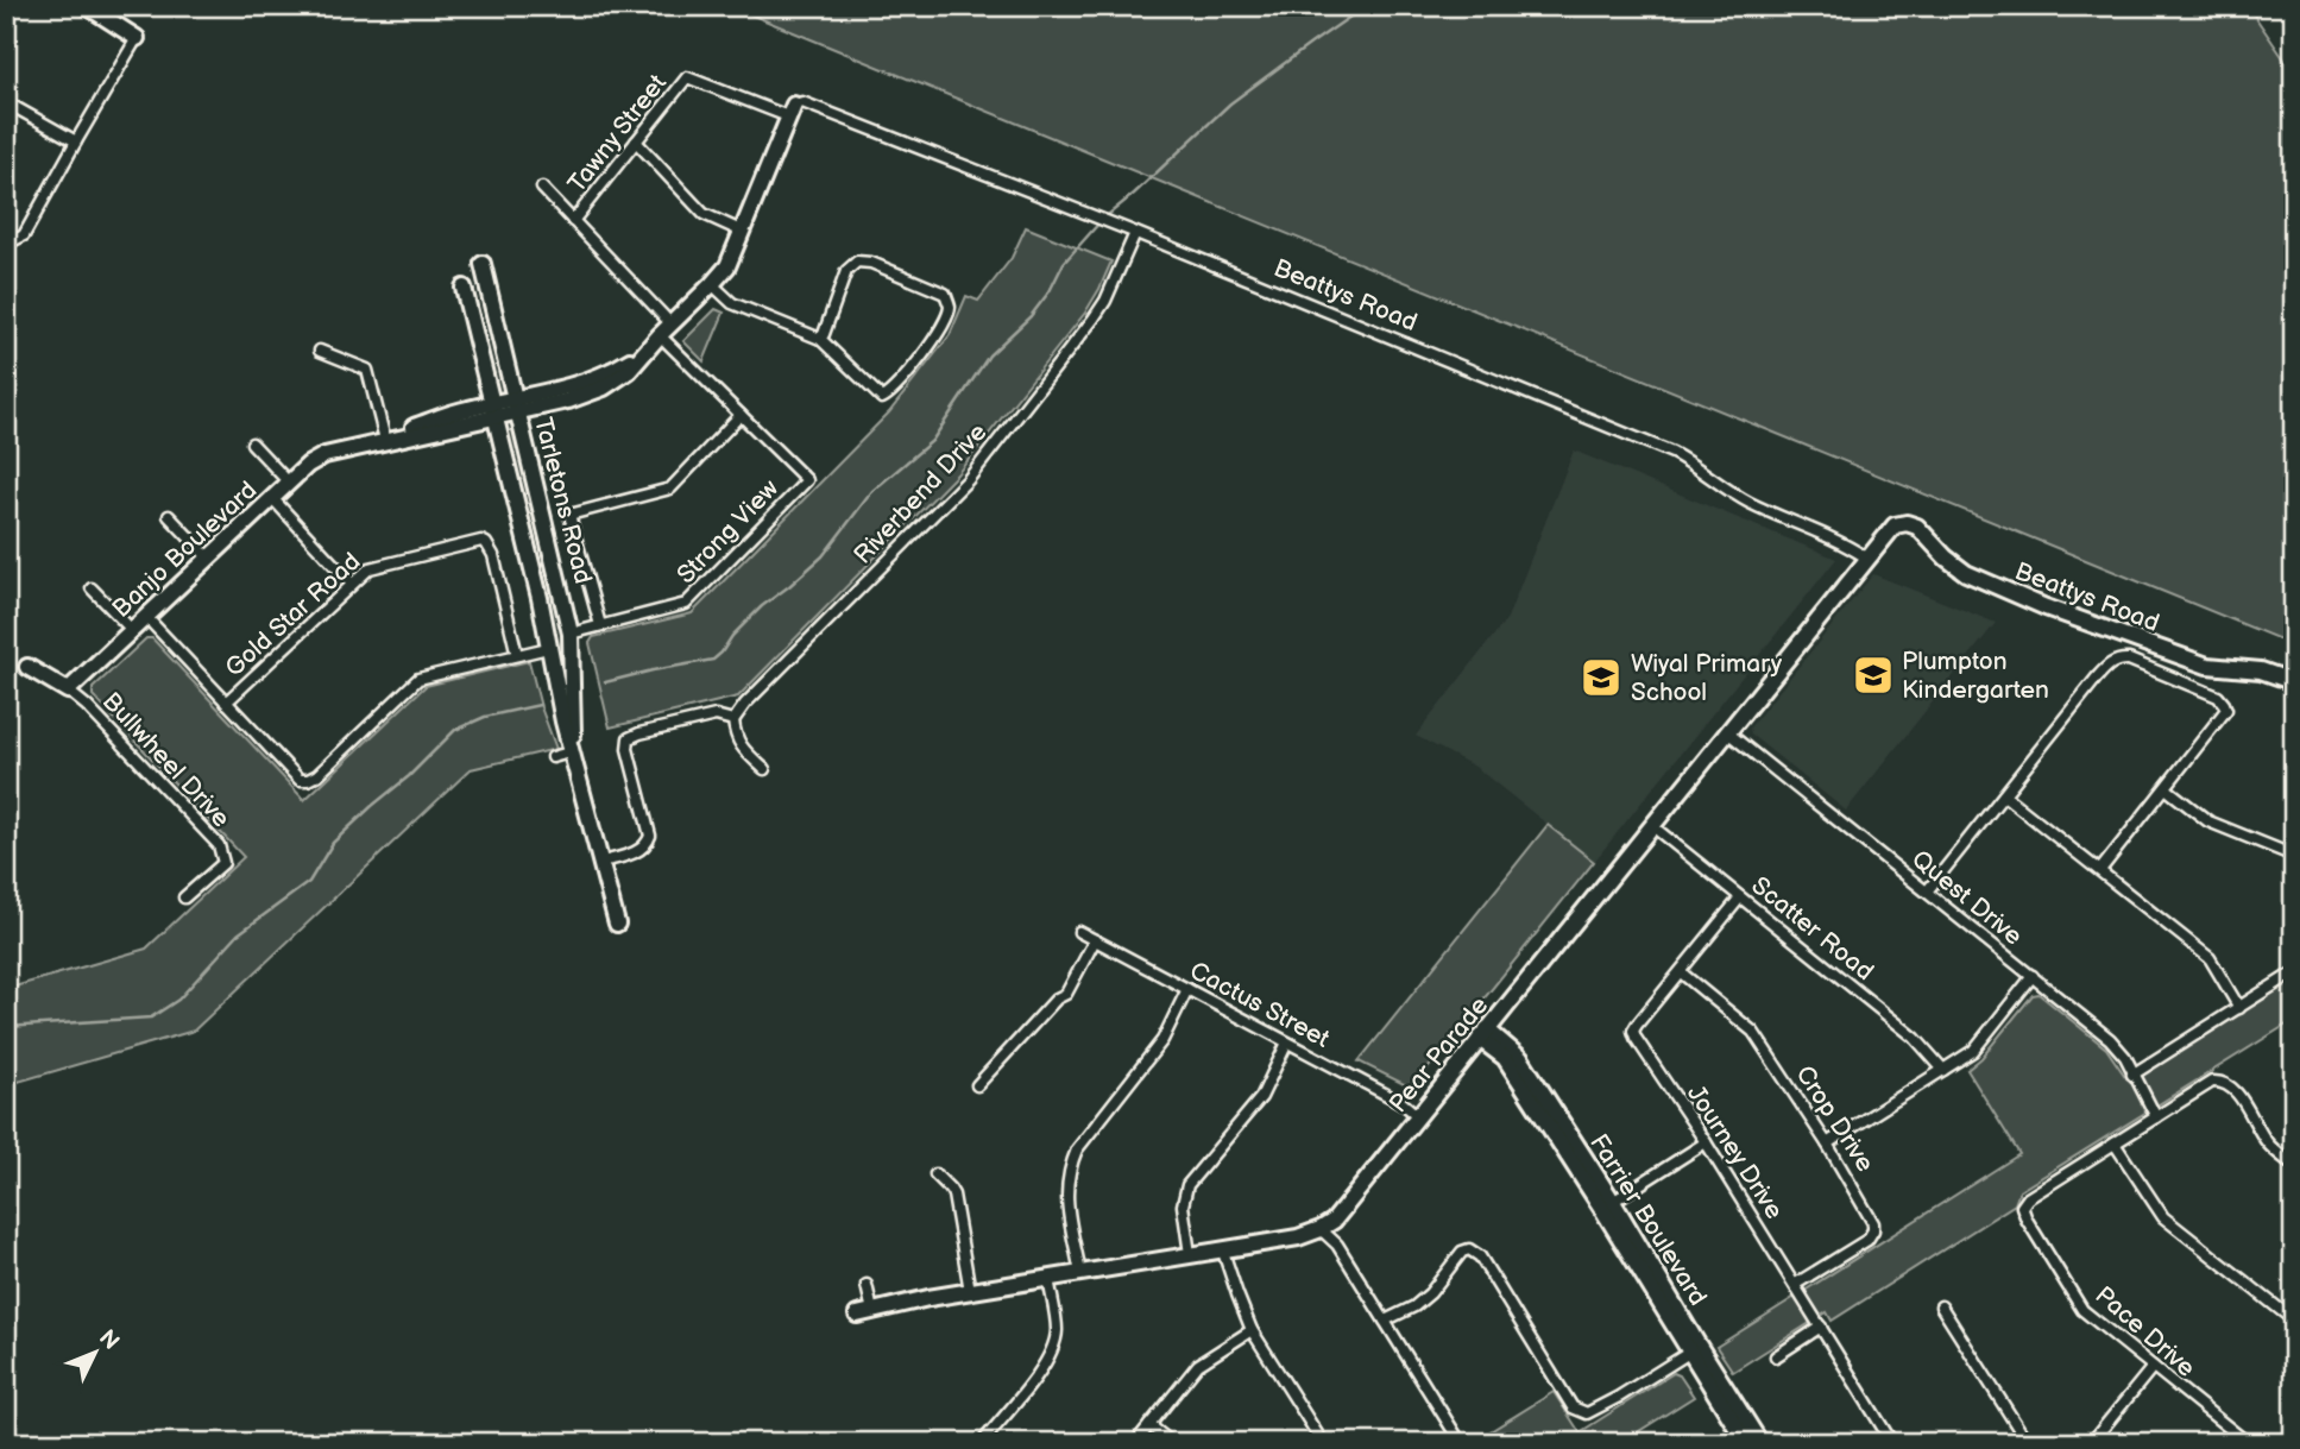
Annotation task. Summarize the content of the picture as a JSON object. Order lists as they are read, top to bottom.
{
  "streets": {
    "street": [
      "Tawny Street",
      "Beattys Road",
      "Riverbend Drive",
      "Tarletons Road",
      "Strong View",
      "Banjo Boulevard",
      "Gold Star Road",
      "Bullwheel Drive",
      "Quest Drive",
      "Scatter Road",
      "Cactus Street",
      "Pear Parade",
      "Crop Drive",
      "Journey Drive",
      "Farrier Boulevard",
      "Pace Drive"
    ]
  },
  "crossings": [
    ["Tawny Street", "Beattys Road"],
    ["Tawny Street", "Strong View"],
    ["Tawny Street", "Banjo Boulevard"],
    ["Beattys Road", "Riverbend Drive"],
    ["Beattys Road", "Banjo Boulevard"],
    ["Beattys Road", "Pear Parade"],
    ["Tarletons Road", "Strong View"],
    ["Tarletons Road", "Banjo Boulevard"],
    ["Strong View", "Banjo Boulevard"],
    ["Banjo Boulevard", "Bullwheel Drive"],
    ["Quest Drive", "Pear Parade"],
    ["Scatter Road", "Pear Parade"],
    ["Scatter Road", "Journey Drive"],
    ["Cactus Street", "Pear Parade"],
    ["Pear Parade", "Farrier Boulevard"],
    ["Crop Drive", "Journey Drive"]
  ],
  "places": {
    "school or university": ["Plumpton Kindergarten", "Wiyal Primary School"]
  },
  "north": "top right"
}
